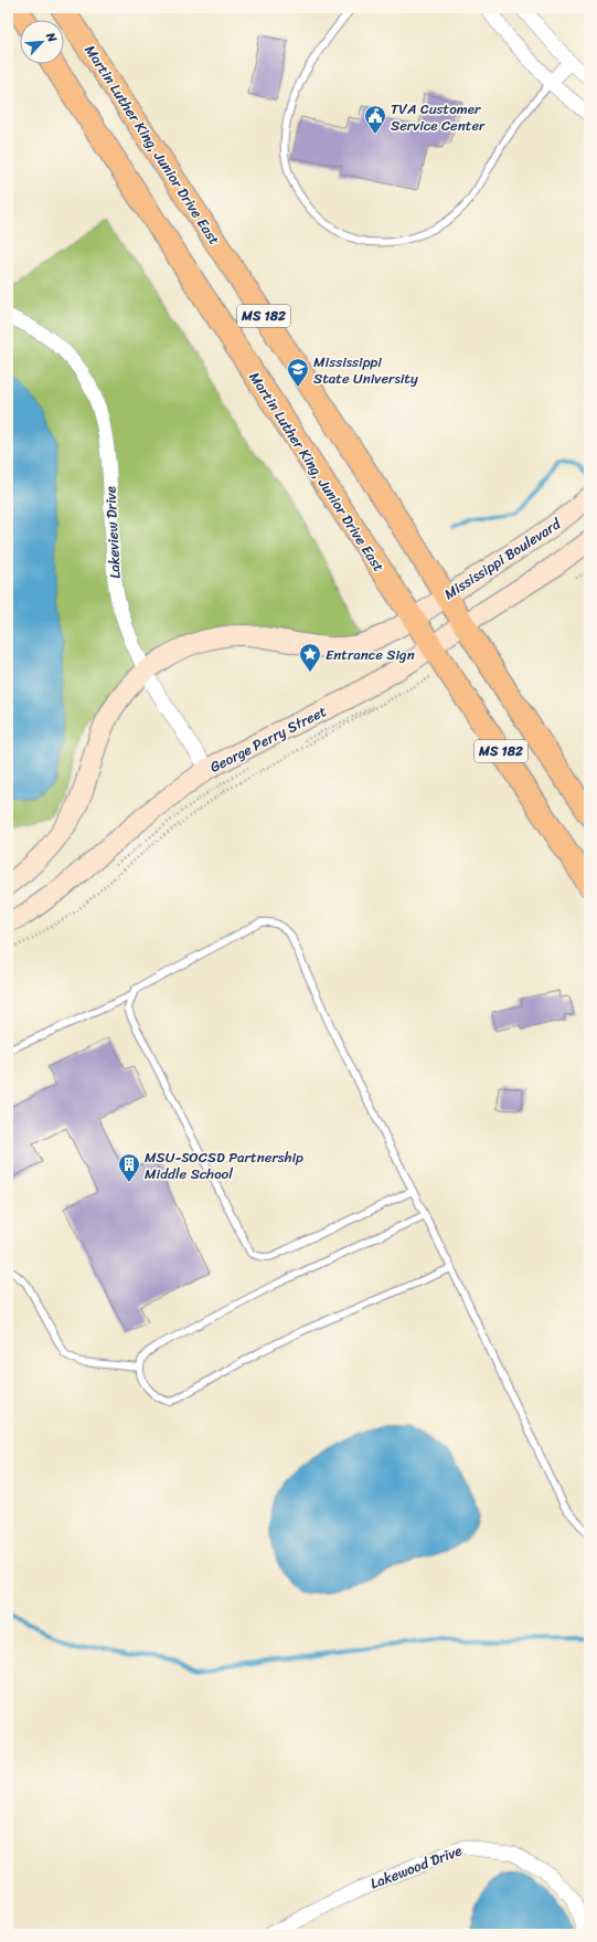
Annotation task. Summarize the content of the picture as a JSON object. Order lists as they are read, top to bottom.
{
  "streets": {
    "main road": ["Martin Luther King, Junior Drive East", "MS 182"],
    "street": [
      "Lakeview Drive",
      "Mississippi Boulevard",
      "George Perry Street",
      "Lakewood Drive"
    ]
  },
  "crossings": [
    ["Martin Luther King, Junior Drive East", "Mississippi Boulevard"],
    ["Martin Luther King, Junior Drive East", "George Perry Street"],
    ["Lakeview Drive", "George Perry Street"]
  ],
  "places": {
    "public building": ["TVA Customer Service Center"],
    "school or university": ["Mississippi State University"],
    "place": ["Entrance Sign"],
    "building": ["MSU-SOCSD Partnership Middle School"]
  },
  "north": "top right"
}
